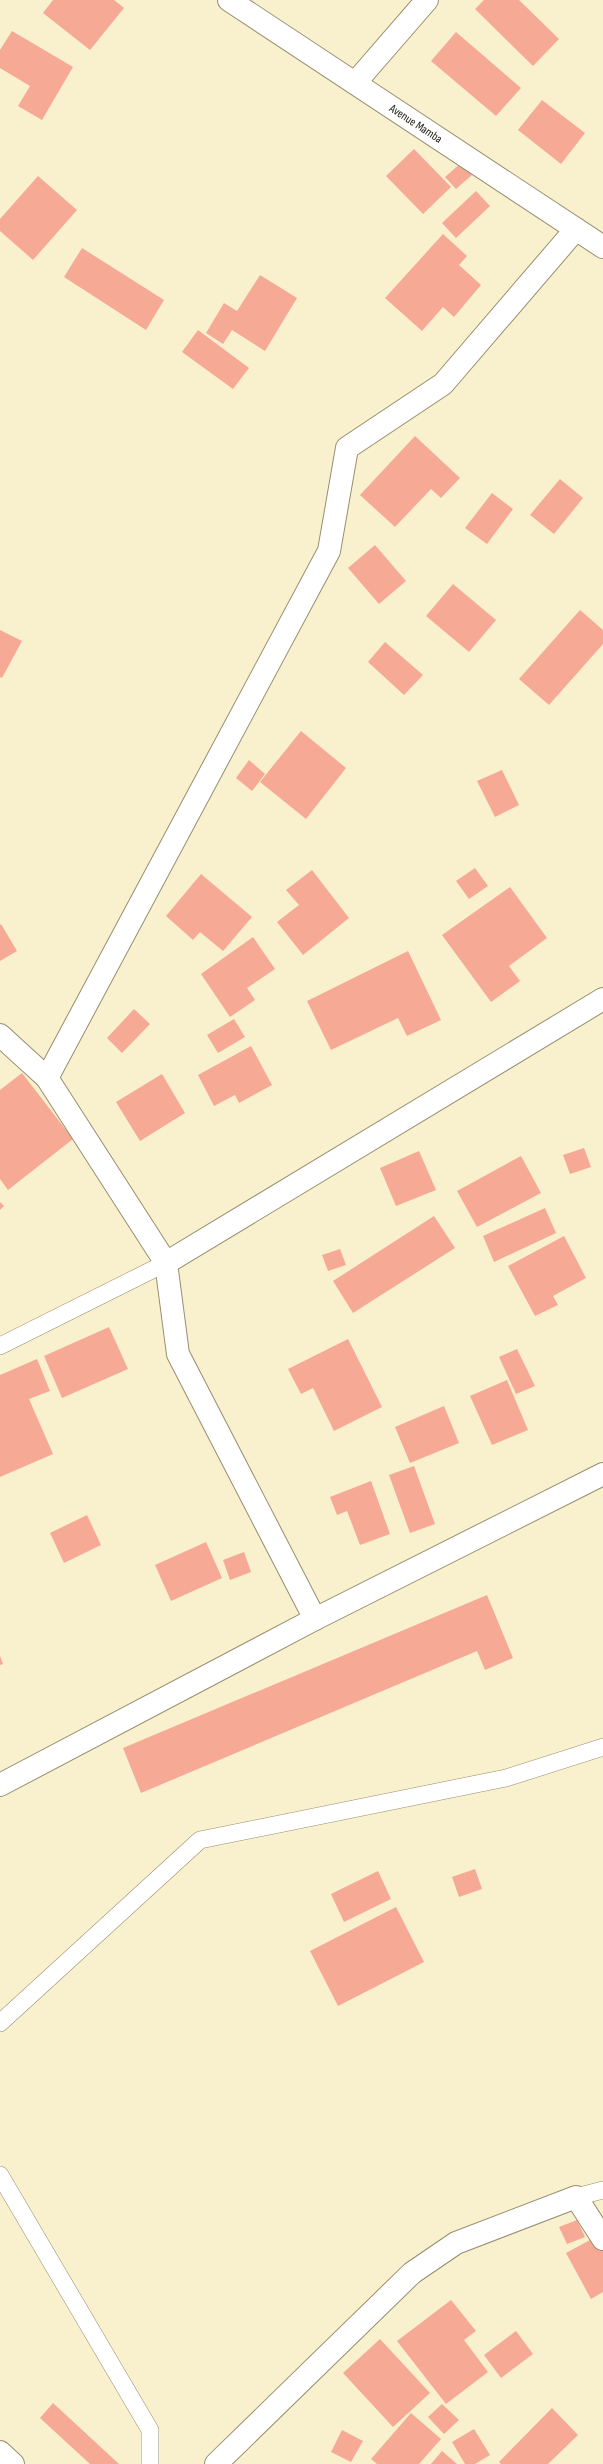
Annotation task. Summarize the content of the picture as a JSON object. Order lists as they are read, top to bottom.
{
  "streets": {
    "street": ["Avenue Mamba"]
  }
}
